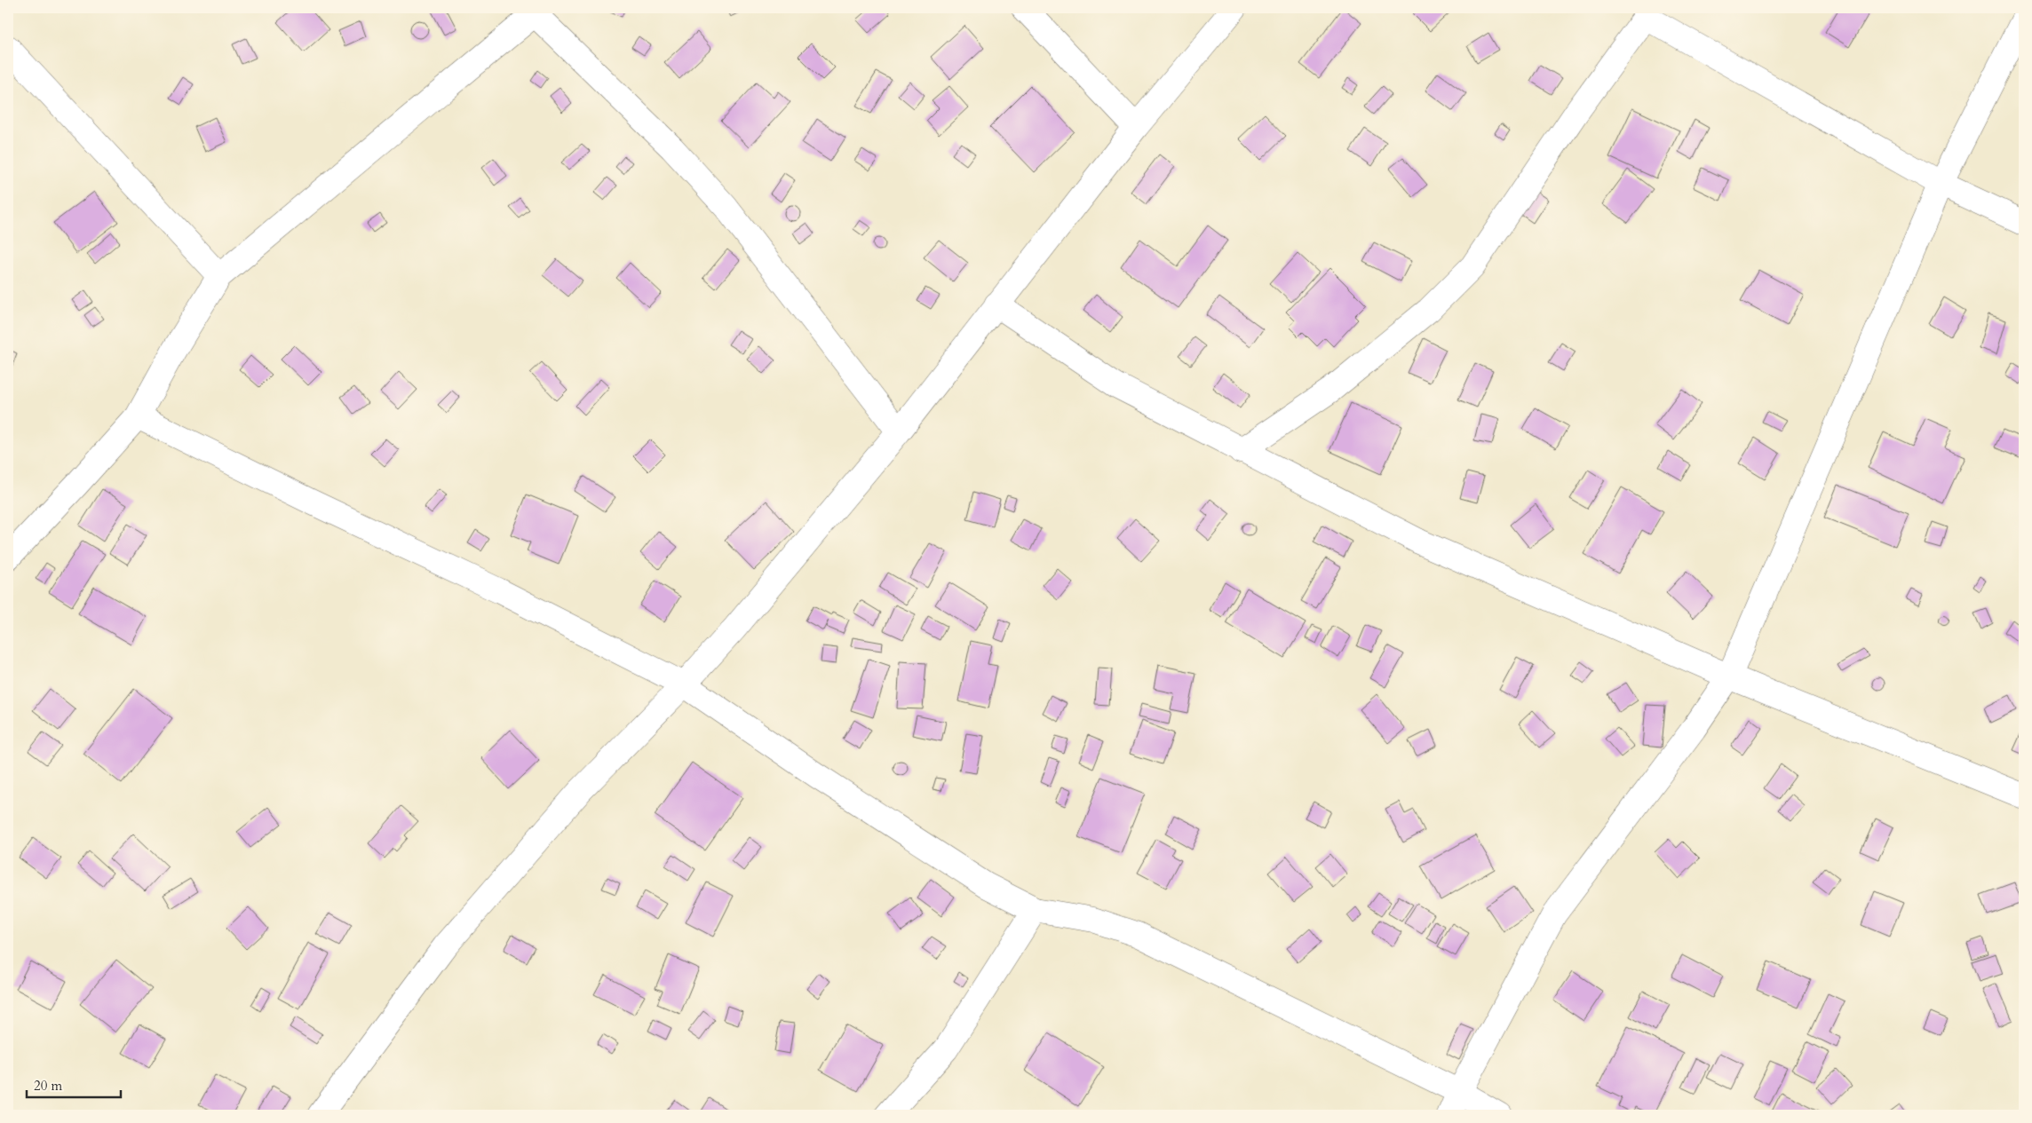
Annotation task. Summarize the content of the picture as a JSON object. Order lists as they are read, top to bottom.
{
  "scale_bar": "20 m"
}
